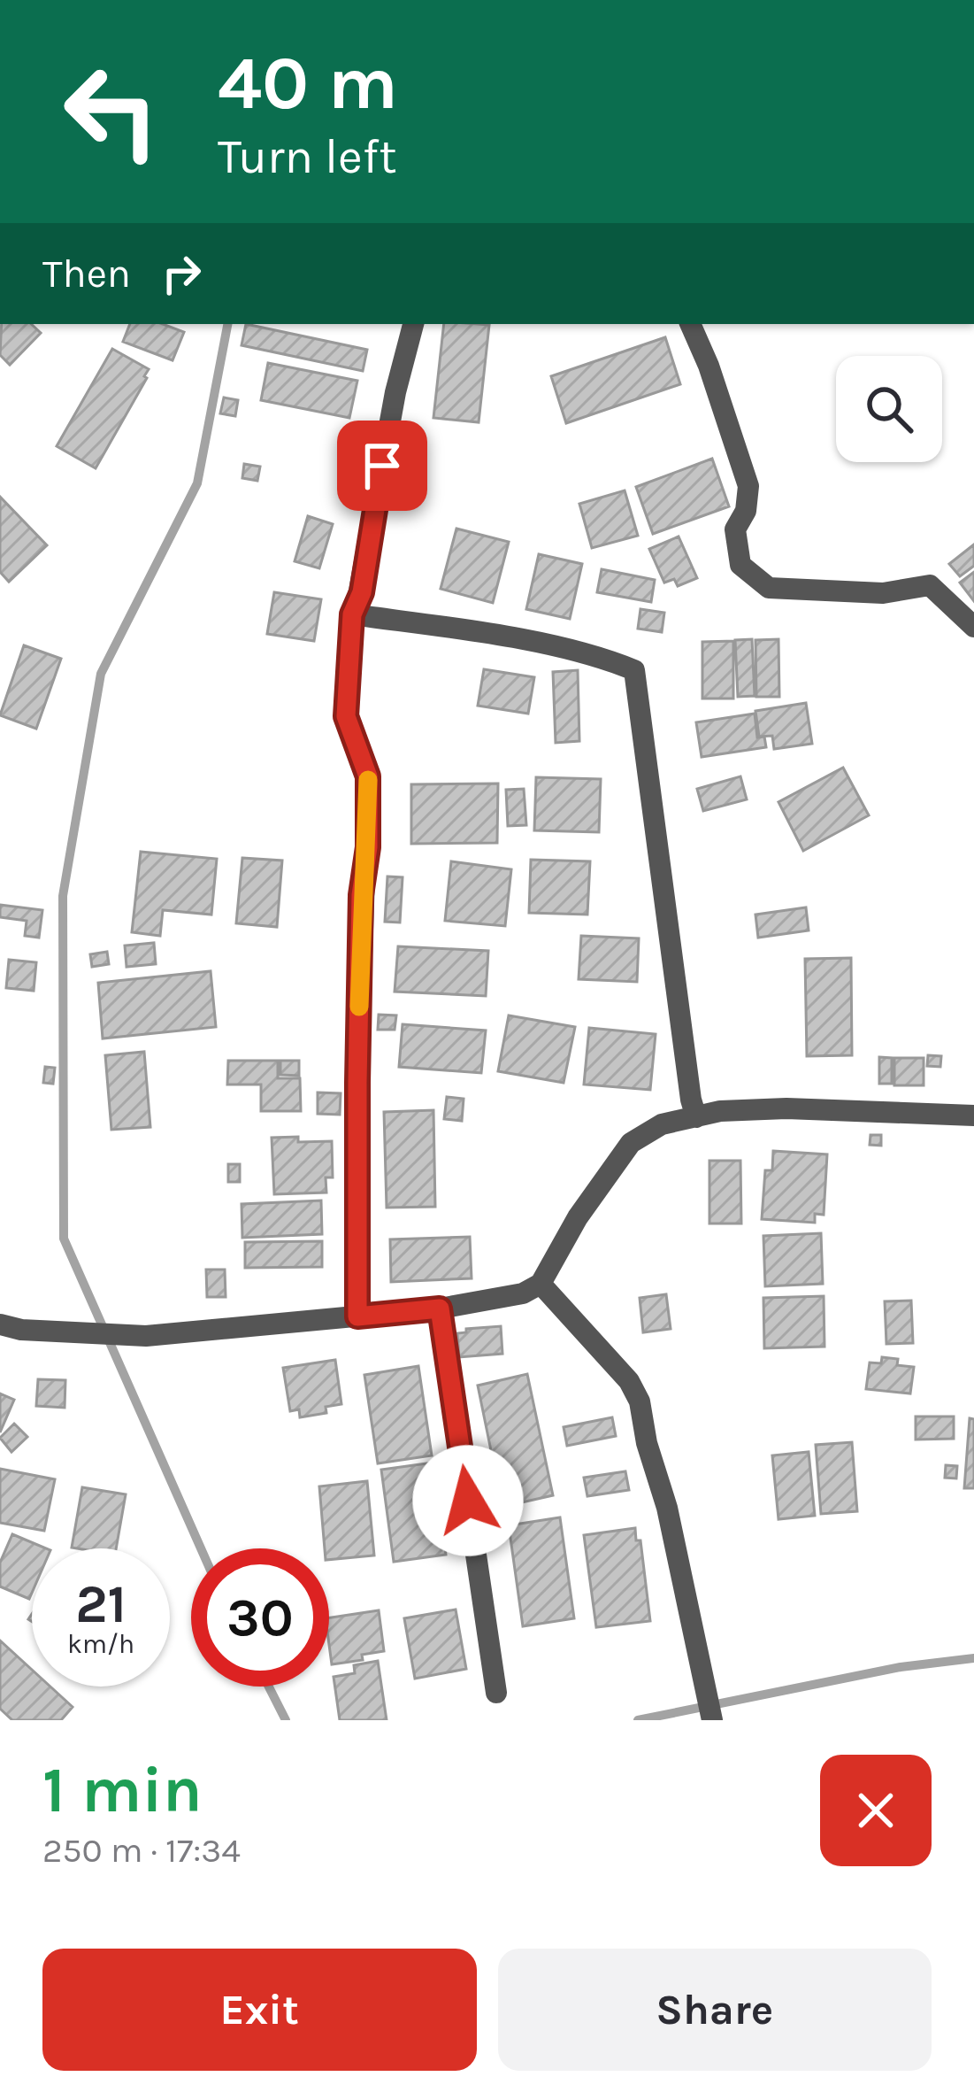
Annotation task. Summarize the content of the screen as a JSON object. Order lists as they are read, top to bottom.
{
  "page": {
    "turn": ["40 m", "Turn left"],
    "then": "Then",
    "speed": "21 km/h",
    "limit": "30",
    "heading": ["1 min", "250 m · 17:34"],
    "buttons": ["Exit", "Share"]
  }
}
